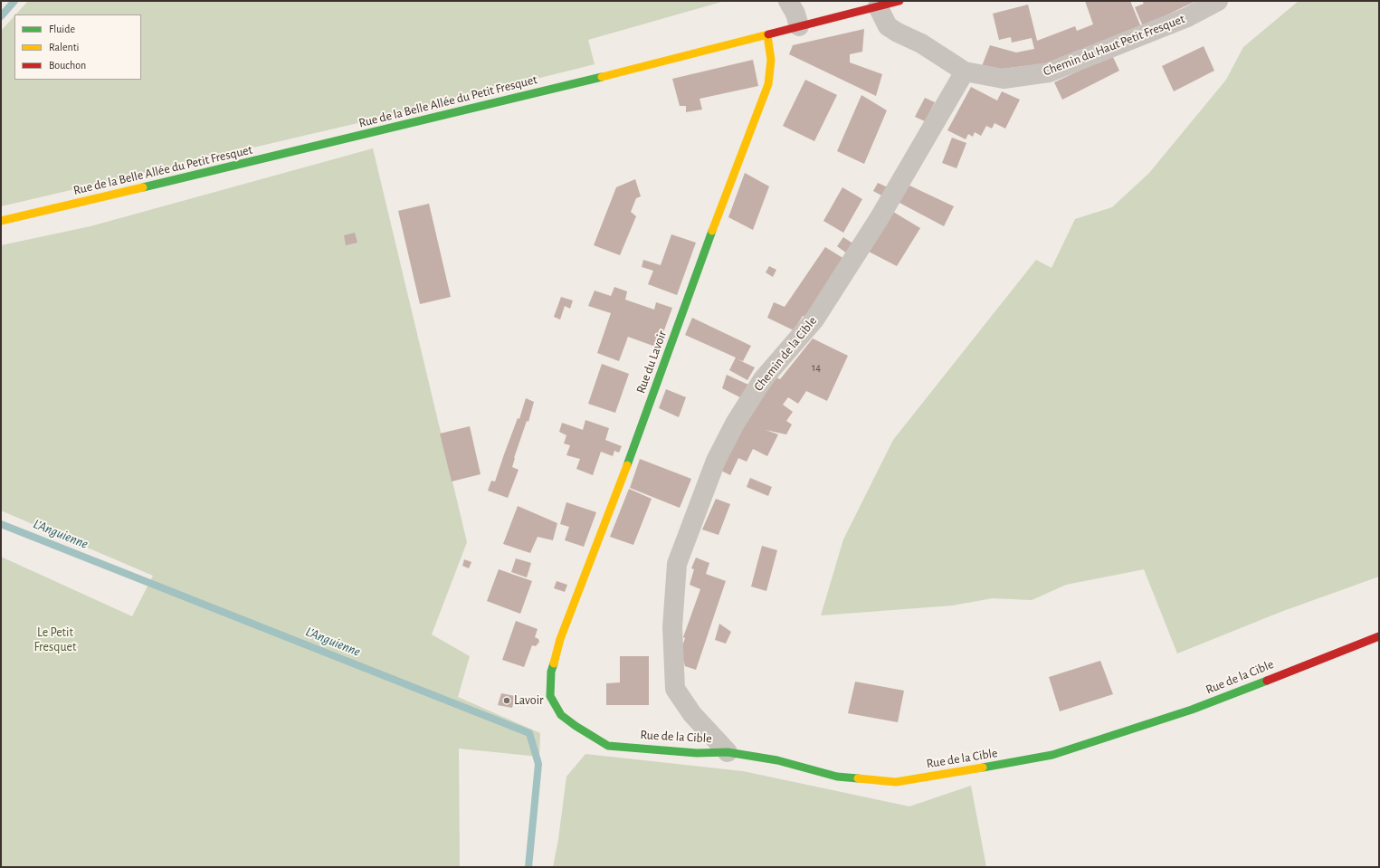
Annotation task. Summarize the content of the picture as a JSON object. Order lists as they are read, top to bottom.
{
  "streets": {
    "street": [
      "Chemin du Haut Petit Fresquet",
      "Rue de la Belle Allée du Petit Fresquet",
      "Chemin de la Cible",
      "Rue du Lavoir",
      "Rue de la Cible"
    ]
  },
  "crossings": [
    ["Chemin du Haut Petit Fresquet", "Chemin de la Cible"],
    ["Rue de la Belle Allée du Petit Fresquet", "Rue du Lavoir"],
    ["Chemin de la Cible", "Rue de la Cible"],
    ["Rue du Lavoir", "Rue de la Cible"]
  ],
  "water": ["L'Anguienne"],
  "parks": ["Le Petit Fresquet"],
  "places": ["Lavoir"],
  "house_numbers": ["14"],
  "legend": ["Fluide", "Ralenti", "Bouchon"]
}
